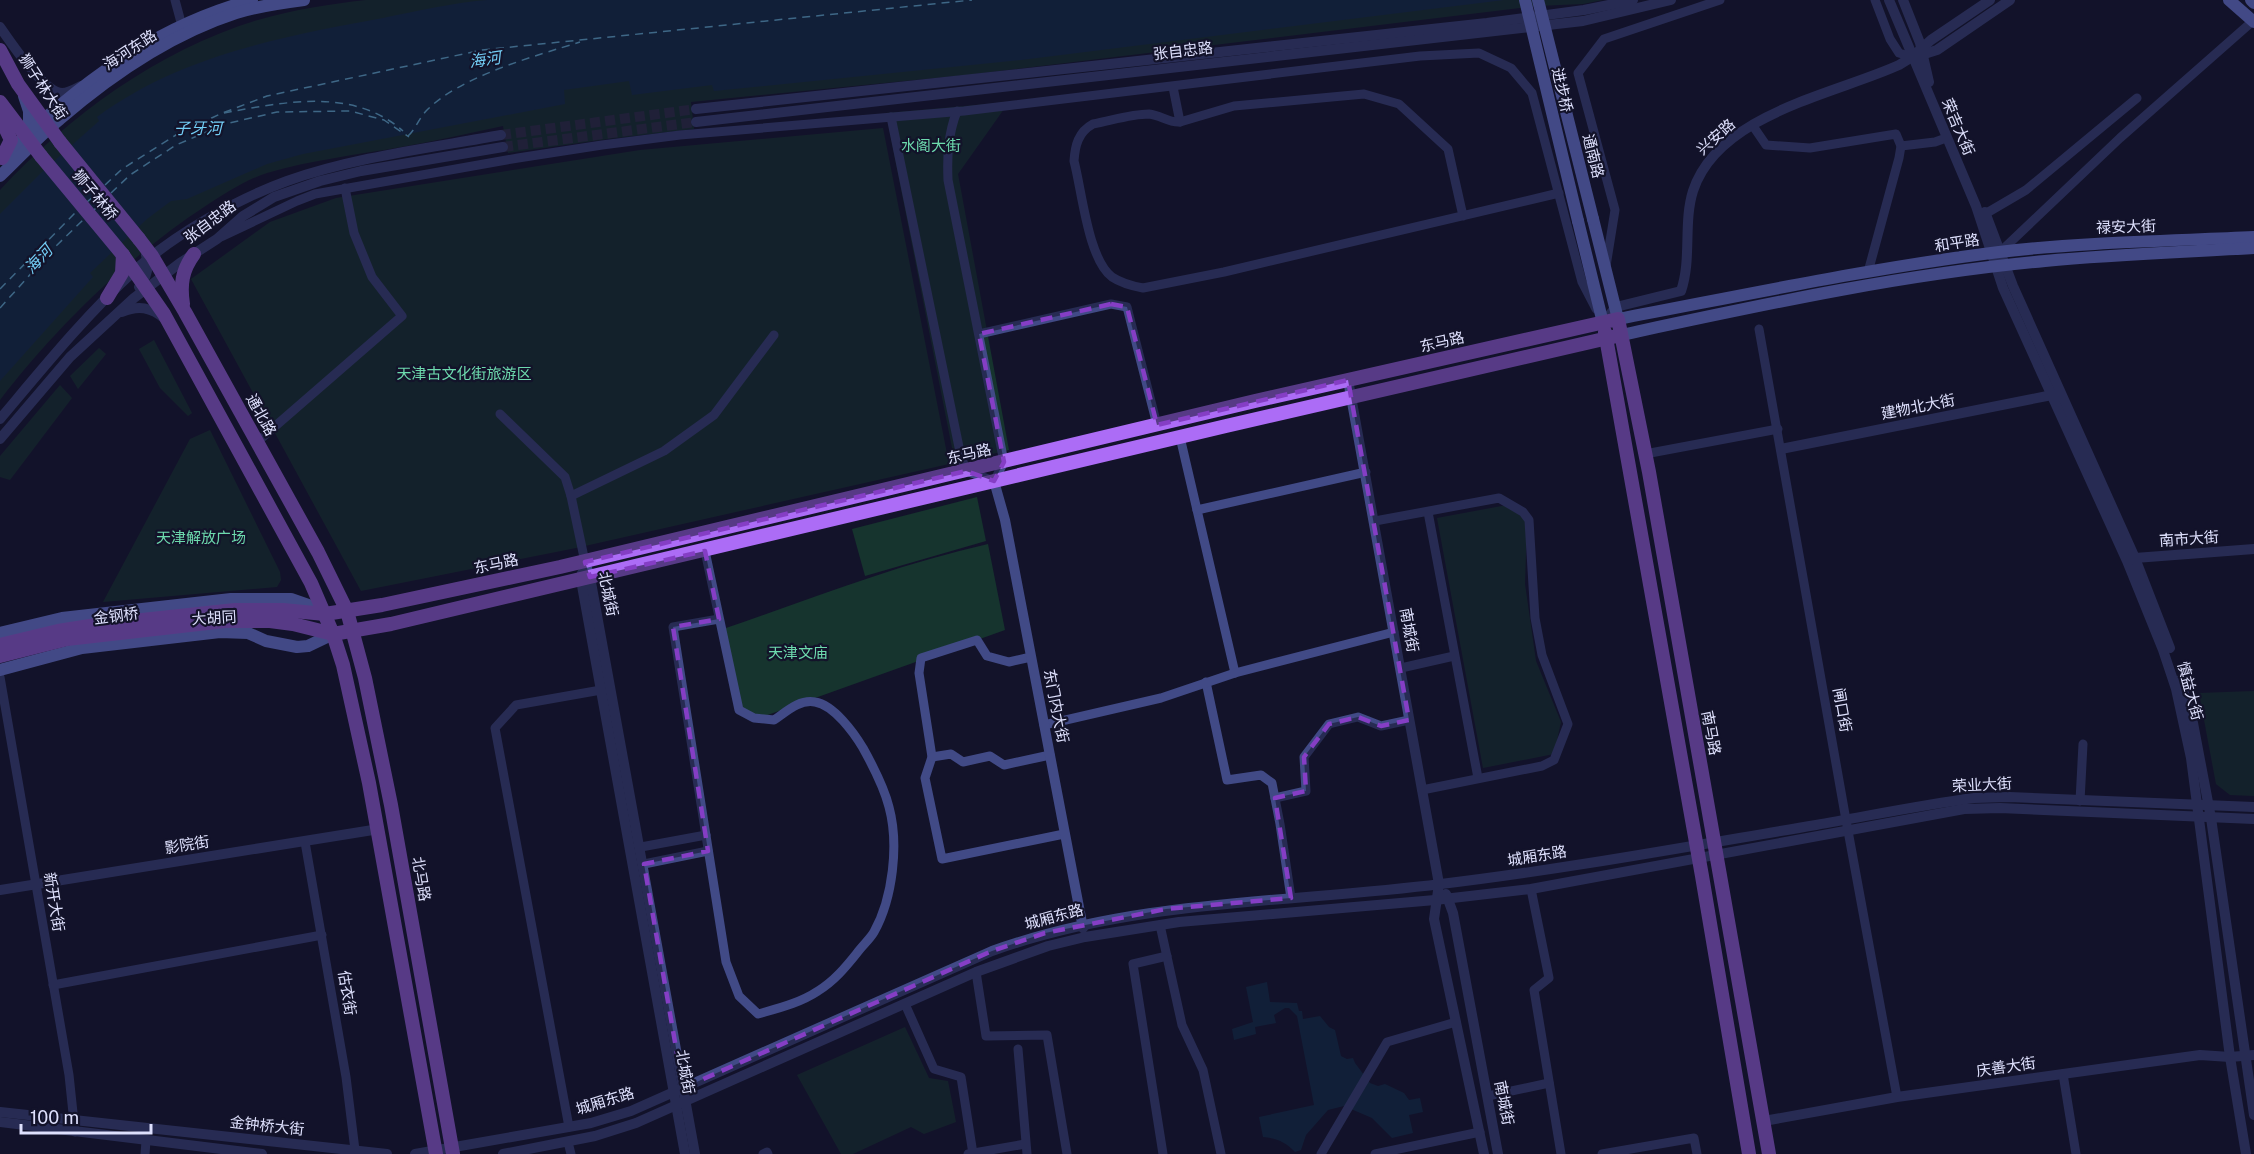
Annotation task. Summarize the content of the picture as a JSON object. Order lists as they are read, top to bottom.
{
  "streets": {
    "main road": [
      "海河东路",
      "狮子林大街",
      "进步桥",
      "通南路",
      "狮子林桥",
      "禄安大街",
      "和平路",
      "东马路",
      "通北路",
      "金钢桥",
      "大胡同",
      "南马路",
      "北马路"
    ],
    "street": [
      "张自忠路",
      "荣吉大街",
      "兴安路",
      "建物北大街",
      "南市大街",
      "北城街",
      "南城街",
      "慎益大街",
      "东门内大街",
      "闸口街",
      "荣业大街",
      "影院街",
      "城厢东路",
      "新开大街",
      "估衣街",
      "庆善大街",
      "金钟桥大街"
    ]
  },
  "crossings": [
    ["海河东路", "狮子林大街"],
    ["海河东路", "狮子林桥"],
    ["张自忠路", "通北路"],
    ["狮子林大街", "狮子林桥"],
    ["进步桥", "东马路"],
    ["荣吉大街", "兴安路"],
    ["荣吉大街", "禄安大街"],
    ["荣吉大街", "和平路"],
    ["荣吉大街", "慎益大街"],
    ["兴安路", "通南路"],
    ["兴安路", "和平路"],
    ["兴安路", "东马路"],
    ["兴安路", "南马路"],
    ["通南路", "和平路"],
    ["通南路", "东马路"],
    ["通南路", "南马路"],
    ["狮子林桥", "通北路"],
    ["禄安大街", "和平路"],
    ["禄安大街", "慎益大街"],
    ["和平路", "东马路"],
    ["和平路", "慎益大街"],
    ["和平路", "南马路"],
    ["东马路", "通北路"],
    ["东马路", "北城街"],
    ["东马路", "大胡同"],
    ["东马路", "南城街"],
    ["东马路", "南马路"],
    ["东马路", "北马路"],
    ["建物北大街", "慎益大街"],
    ["建物北大街", "闸口街"],
    ["通北路", "北马路"],
    ["南市大街", "慎益大街"],
    ["北城街", "城厢东路"],
    ["金钢桥", "大胡同"],
    ["南城街", "城厢东路"],
    ["慎益大街", "荣业大街"],
    ["慎益大街", "庆善大街"],
    ["东门内大街", "城厢东路"],
    ["闸口街", "荣业大街"],
    ["闸口街", "庆善大街"],
    ["南马路", "荣业大街"],
    ["南马路", "城厢东路"],
    ["南马路", "庆善大街"],
    ["荣业大街", "城厢东路"],
    ["影院街", "新开大街"],
    ["影院街", "估衣街"],
    ["城厢东路", "北马路"],
    ["新开大街", "金钟桥大街"],
    ["估衣街", "金钟桥大街"]
  ],
  "water": ["海河", "子牙河"],
  "parks": [
    "水阁大街",
    "天津古文化街旅游区",
    "天津解放广场",
    "天津文庙"
  ],
  "scale_bar": "100 m"
}
